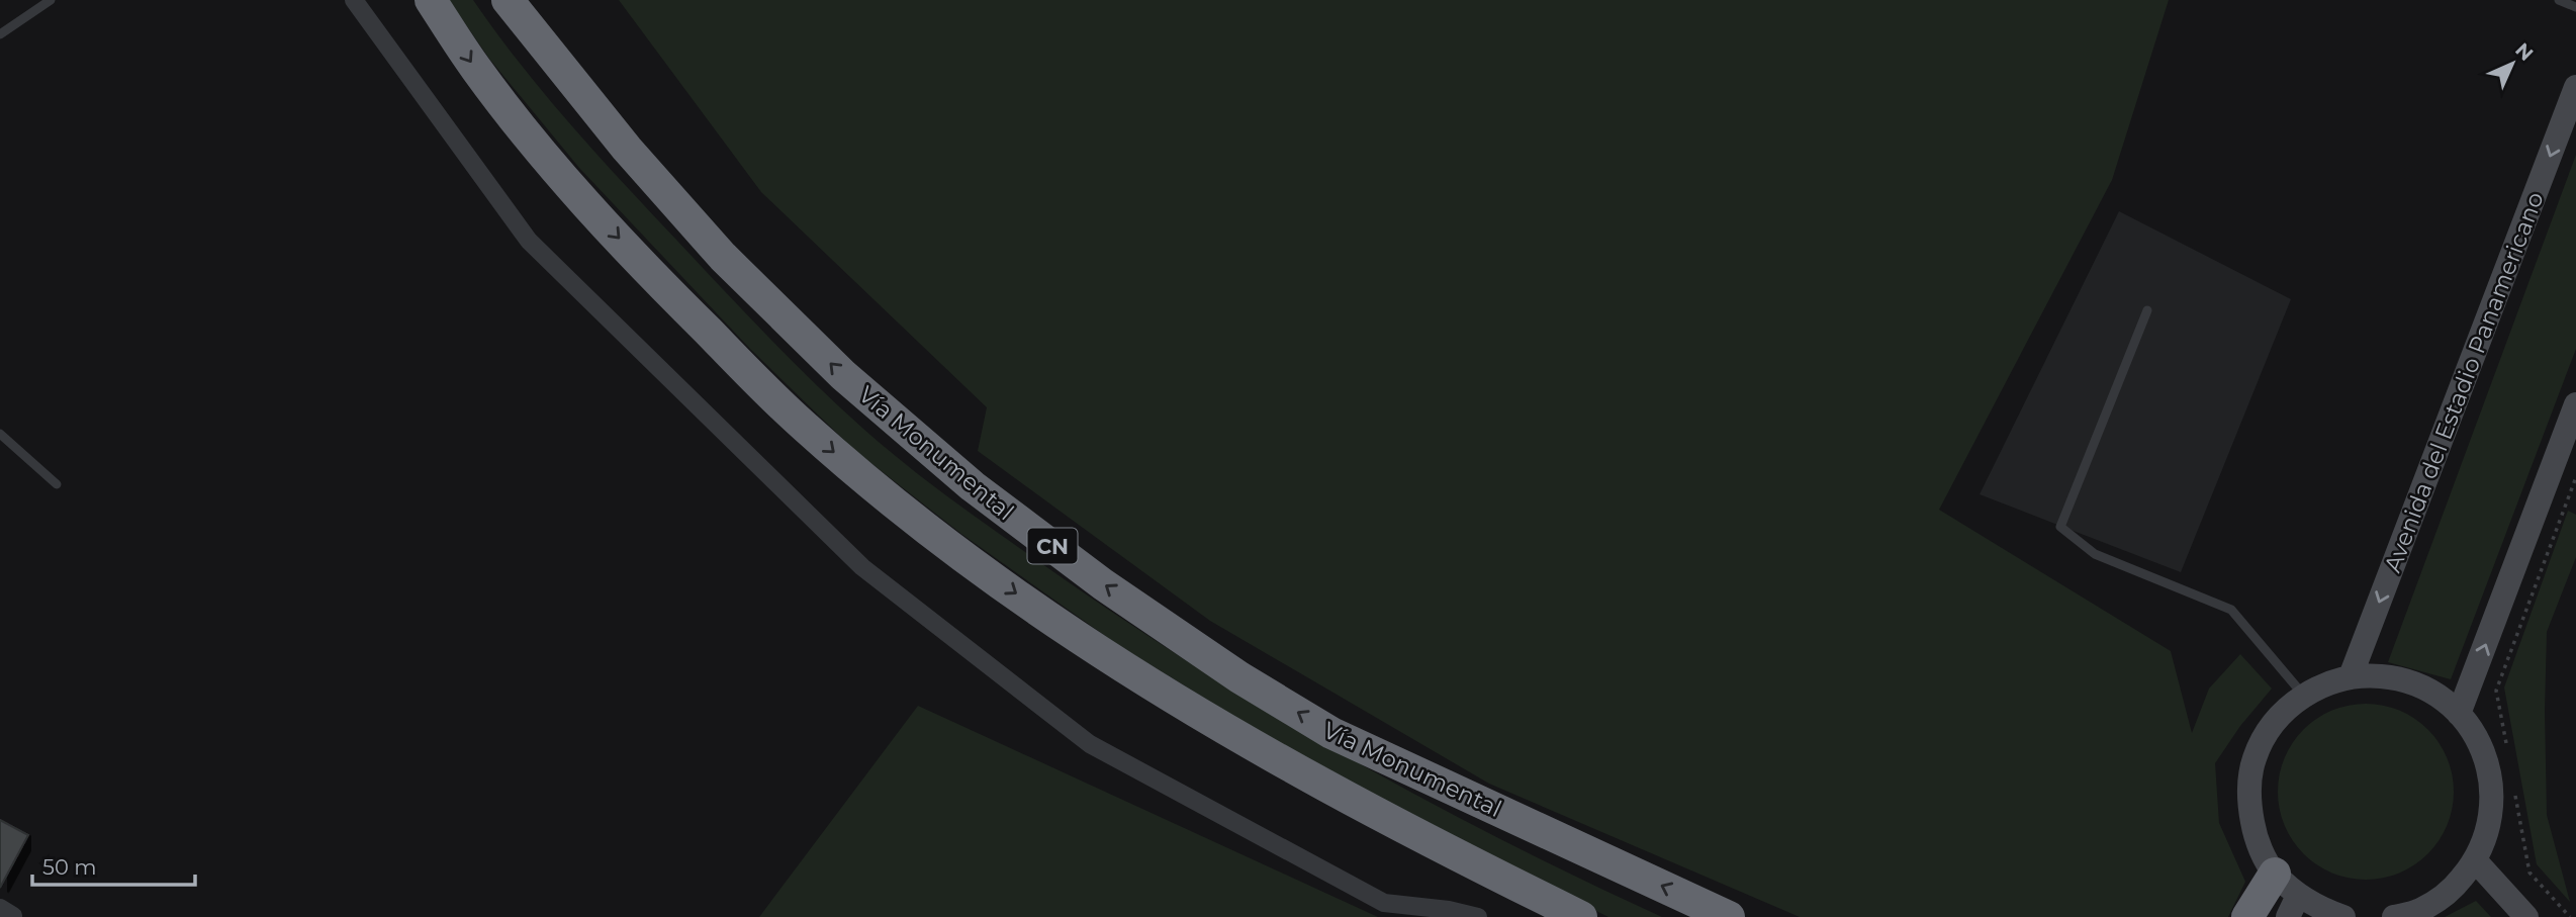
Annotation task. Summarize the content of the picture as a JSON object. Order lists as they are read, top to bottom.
{
  "streets": {
    "highway": ["Vía Monumental", "CN"],
    "street": ["Avenida del Estadio Panamericano"]
  },
  "scale_bar": "50 m",
  "north": "top right"
}
